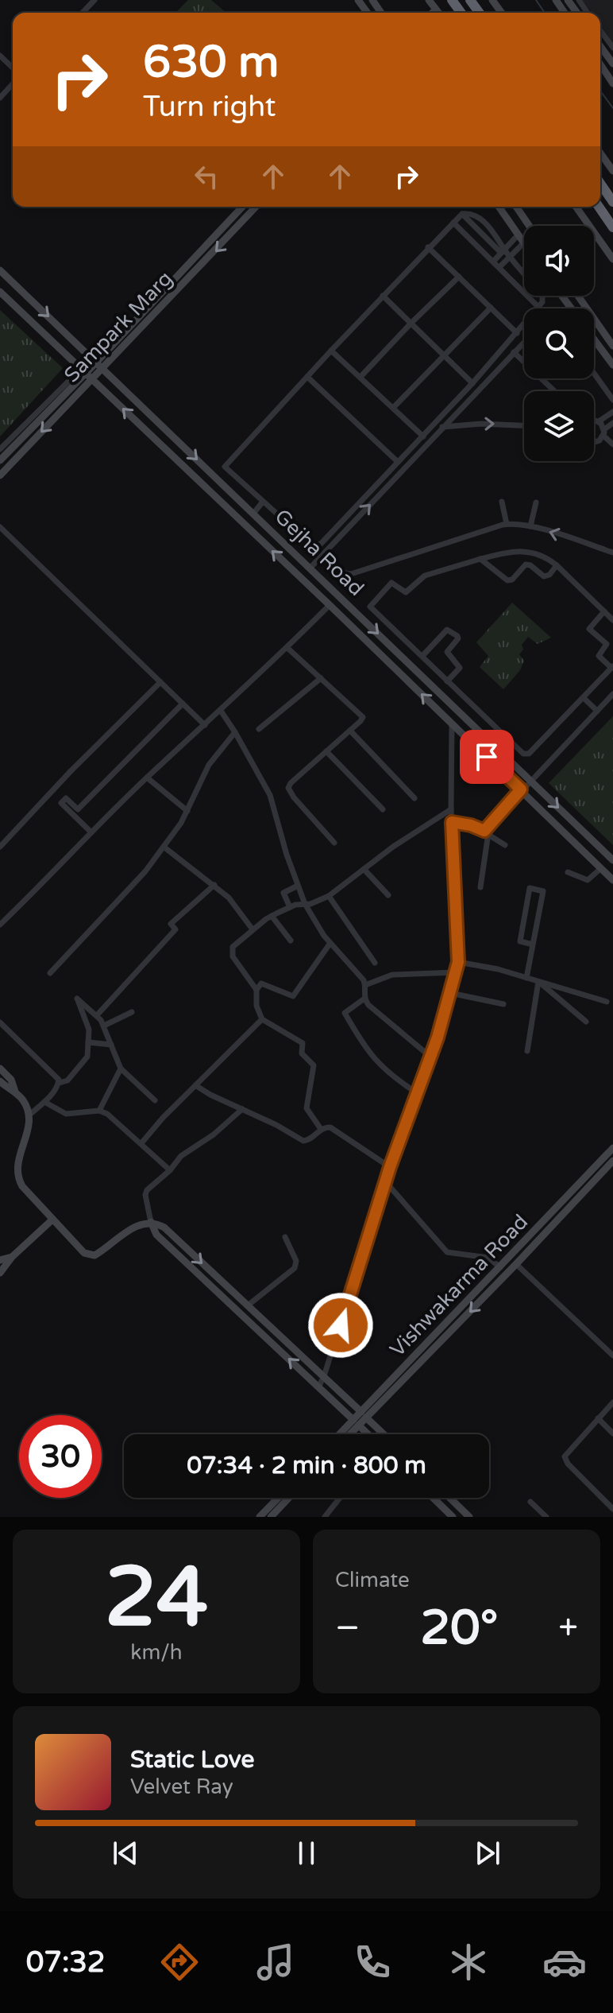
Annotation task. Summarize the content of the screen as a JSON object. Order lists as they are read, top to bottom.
{
  "streets": {
    "street": ["Sampark Marg", "Gejha Road", "Vishwakarma Road"]
  },
  "crossings": [
    ["Sampark Marg", "Gejha Road"]
  ],
  "page": {
    "turn": ["630 m", "Turn right"],
    "limit": "30",
    "trip": "07:34 · 2 min · 800 m",
    "tile": [
      ["24", "km/h"],
      "Climate"
    ],
    "heat": ["−", "20°", "+"],
    "song": ["Static Love", "Velvet Ray"],
    "tabs": "07:32"
  }
}
